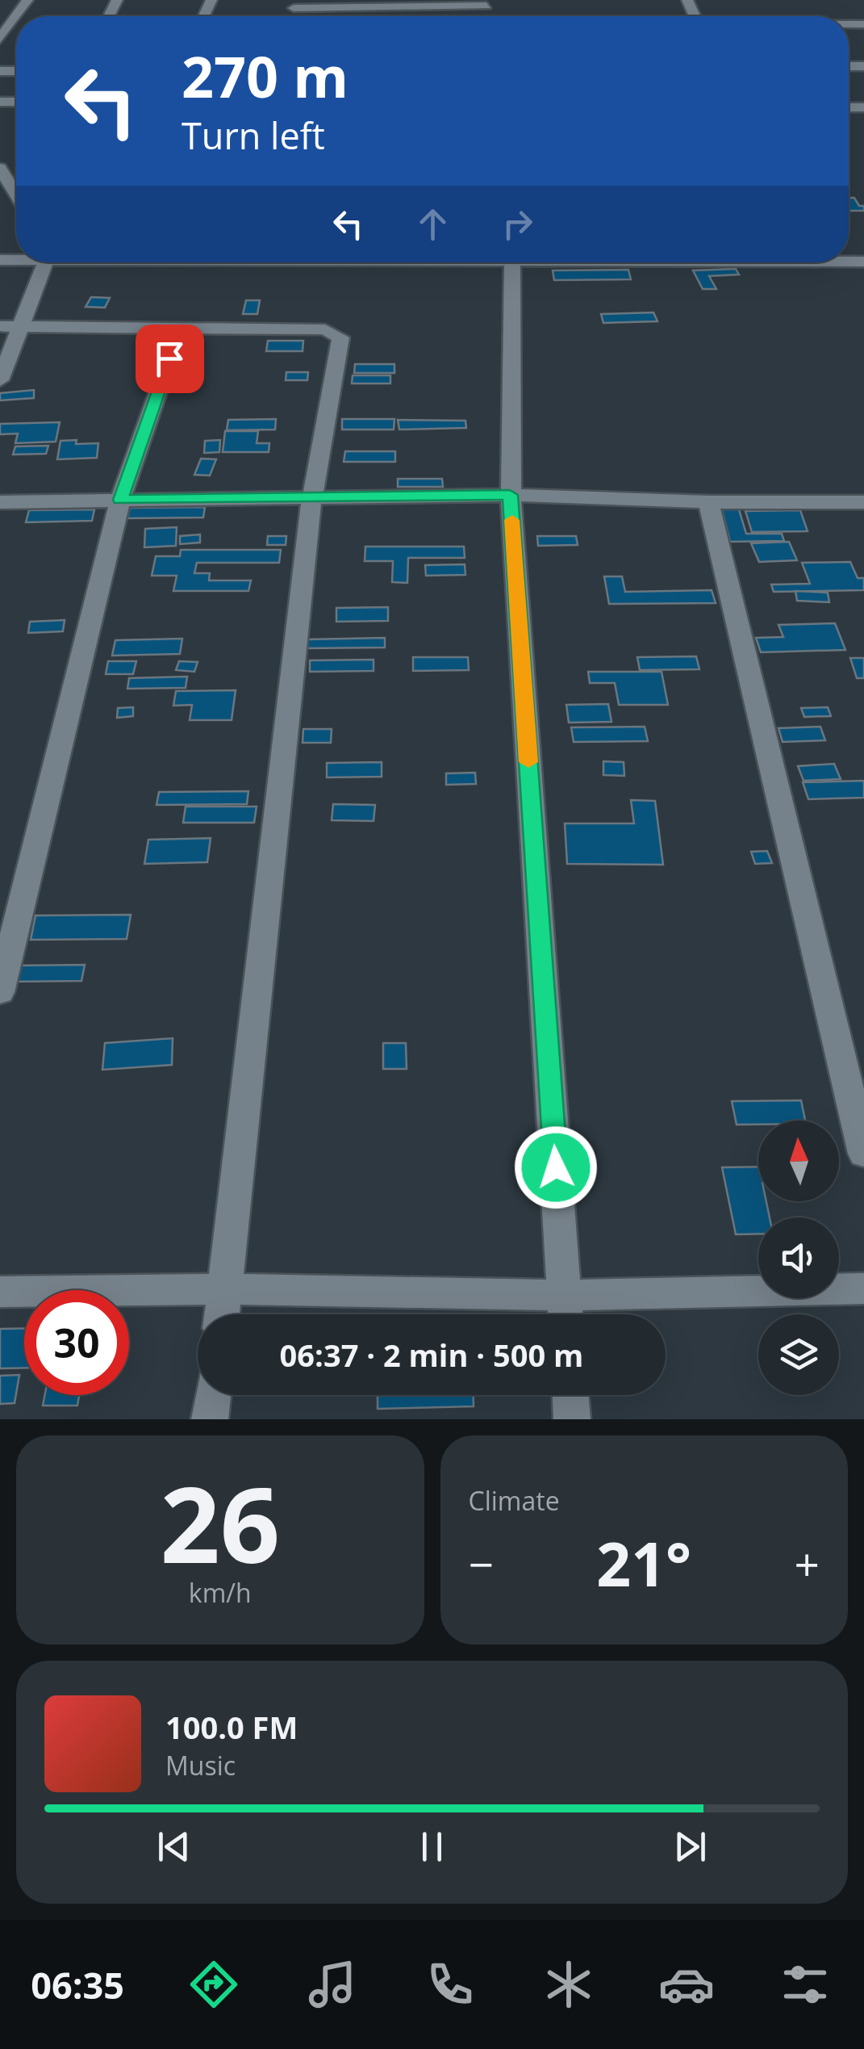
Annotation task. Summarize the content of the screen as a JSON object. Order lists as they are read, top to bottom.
{
  "north": "top",
  "page": {
    "turn": ["270 m", "Turn left"],
    "limit": "30",
    "trip": "06:37 · 2 min · 500 m",
    "tile": [
      ["26", "km/h"],
      "Climate"
    ],
    "heat": ["−", "21°", "+"],
    "song": ["100.0 FM", "Music"],
    "tabs": "06:35"
  }
}
